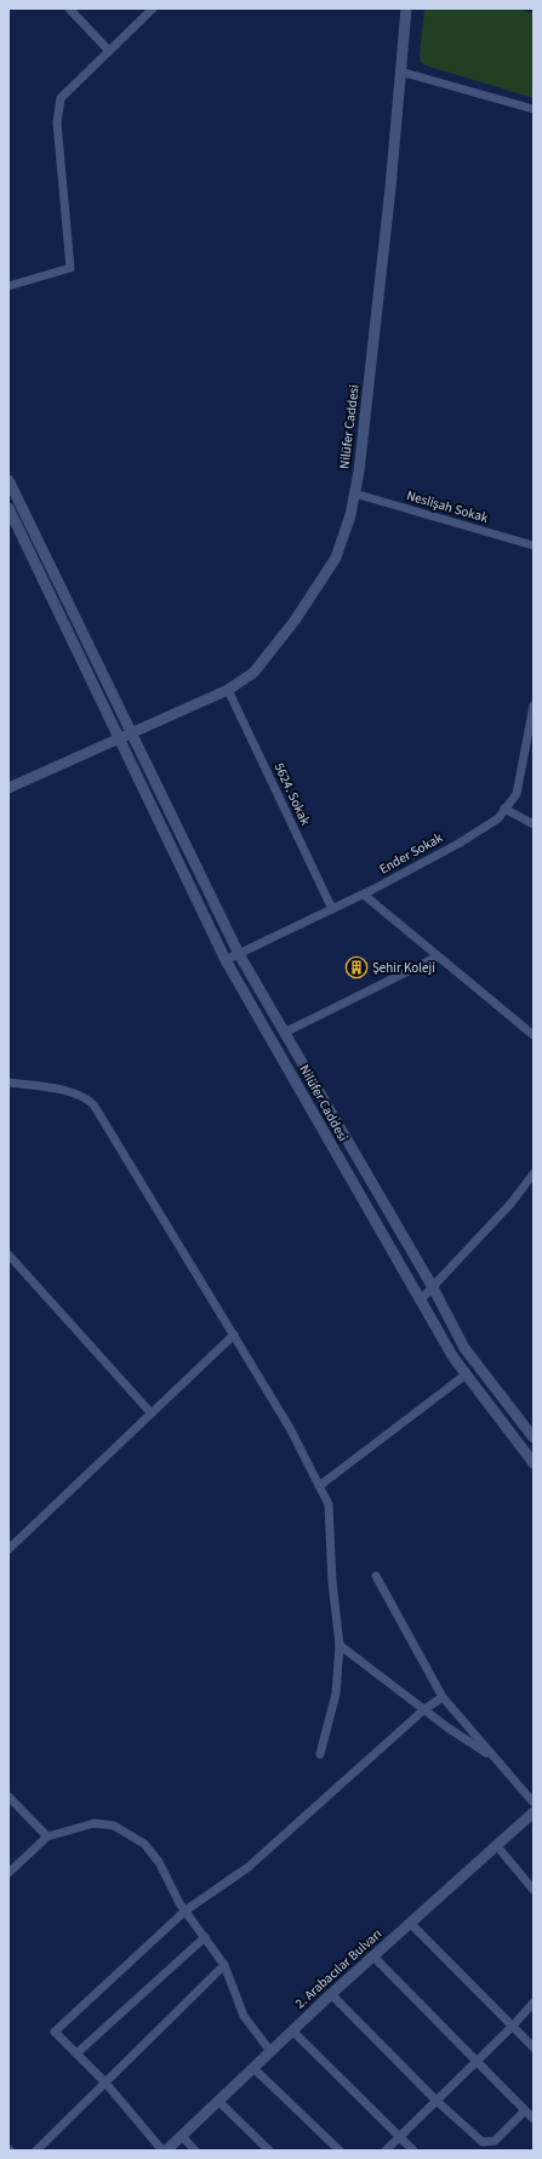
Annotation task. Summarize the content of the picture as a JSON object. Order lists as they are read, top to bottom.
{
  "streets": {
    "street": [
      "Nilüfer Caddesi",
      "Neslişah Sokak",
      "5624. Sokak",
      "Ender Sokak",
      "2. Arabacılar Bulvarı"
    ]
  },
  "crossings": [
    ["Nilüfer Caddesi", "Neslişah Sokak"],
    ["Nilüfer Caddesi", "5624. Sokak"],
    ["Nilüfer Caddesi", "Ender Sokak"],
    ["5624. Sokak", "Ender Sokak"]
  ],
  "places": {
    "building": ["Şehir Koleji"]
  }
}
